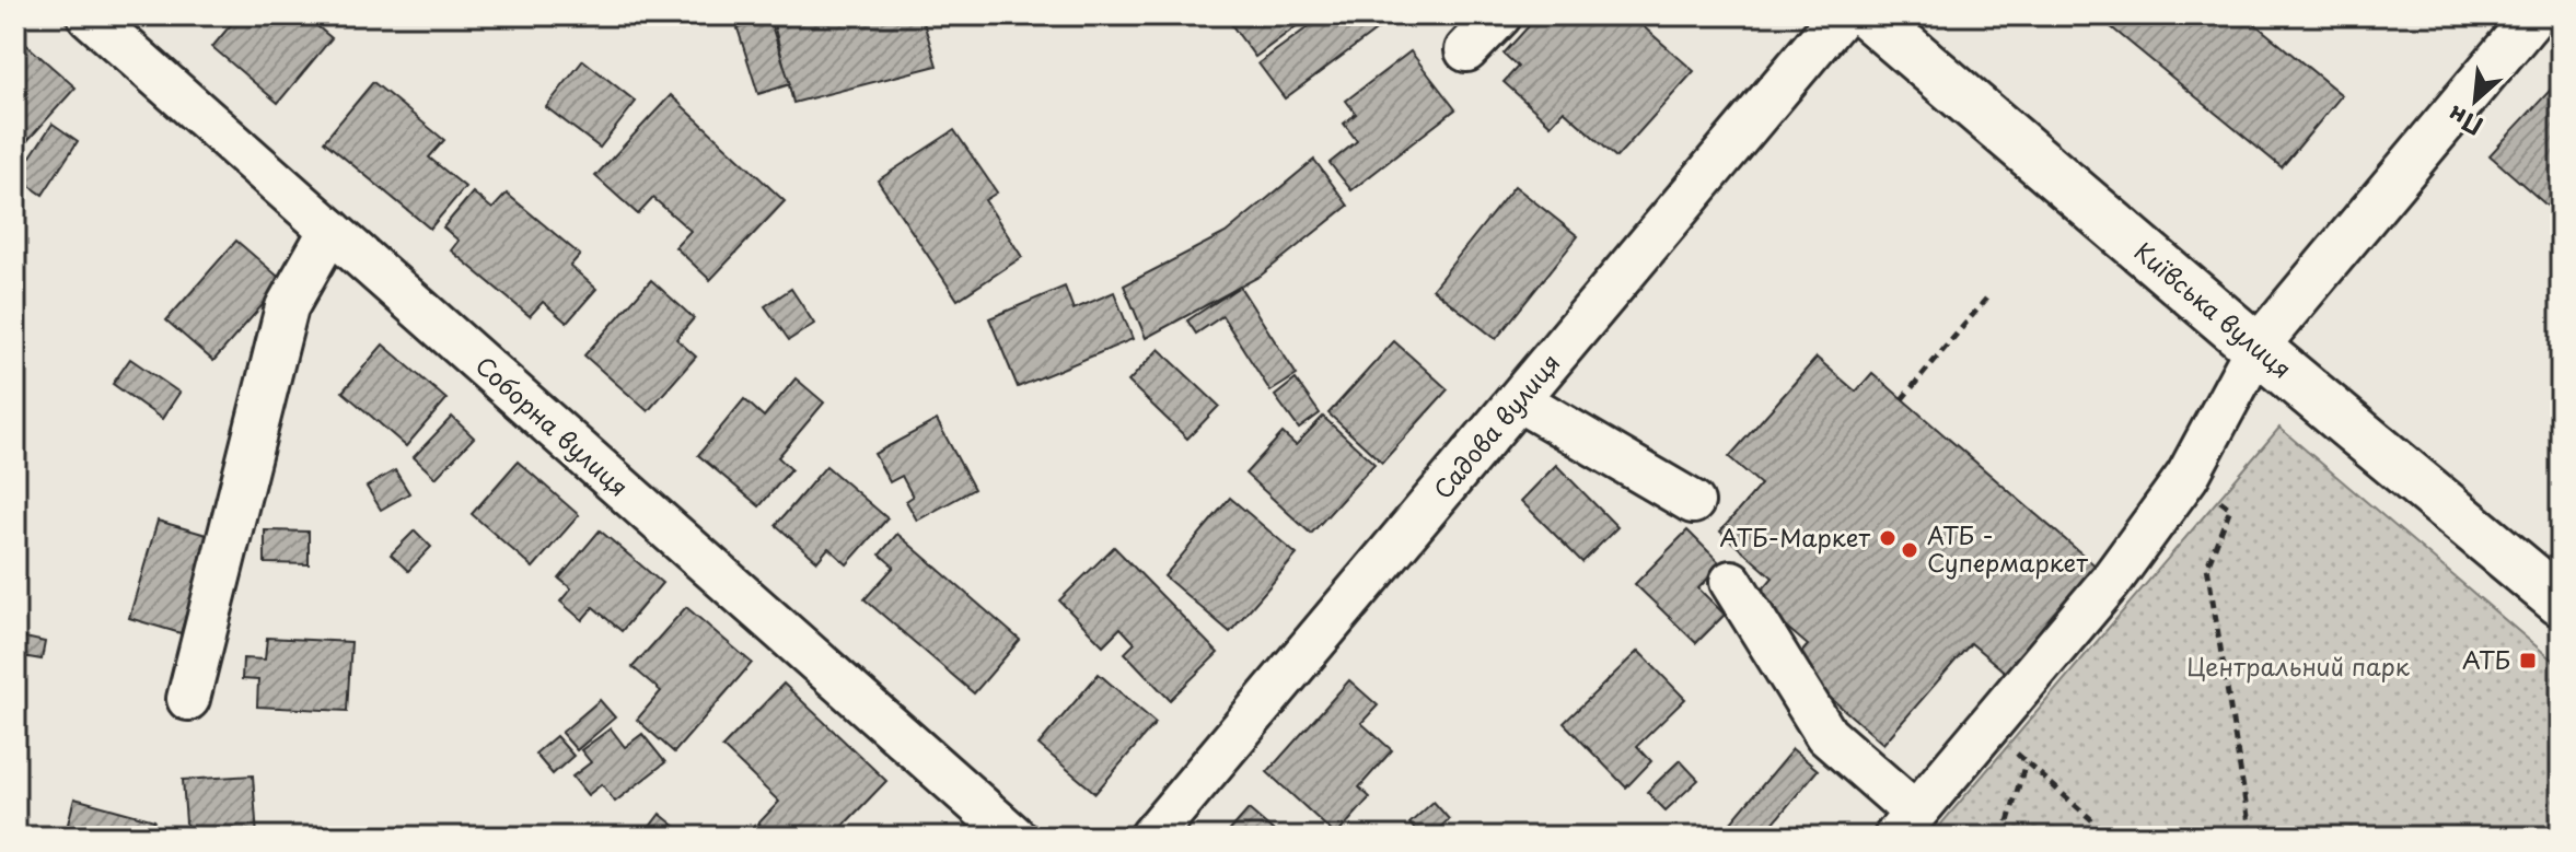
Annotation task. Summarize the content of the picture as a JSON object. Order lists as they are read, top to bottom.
{
  "streets": {
    "main road": ["Київська вулиця"],
    "street": ["Соборна вулиця", "Садова вулиця"]
  },
  "parks": ["Центральний парк"],
  "places": {
    "other": ["АТБ-Маркет", "АТБ - Супермаркет"],
    "transit": ["АТБ"]
  },
  "north": "bottom left"
}
